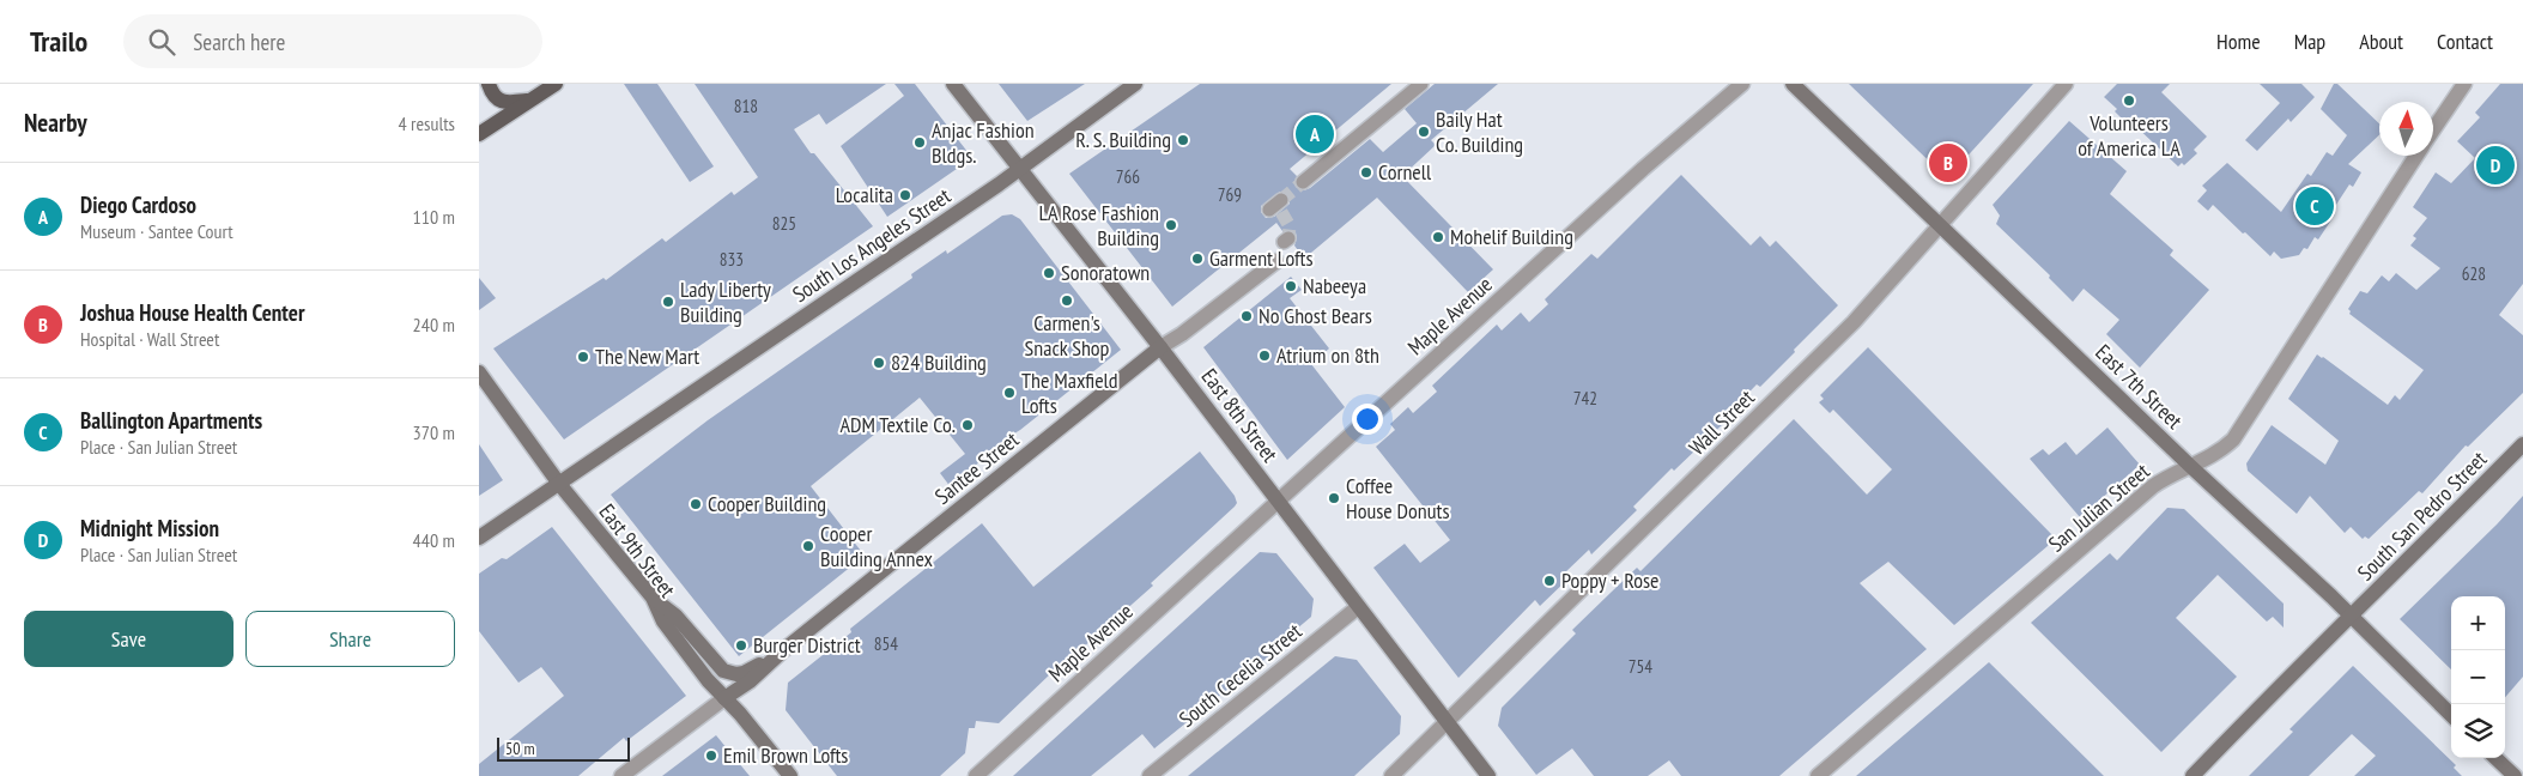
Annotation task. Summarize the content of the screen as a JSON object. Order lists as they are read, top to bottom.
{
  "streets": {
    "main road": [
      "South Los Angeles Street",
      "East 7th Street",
      "East 8th Street",
      "Santee Street",
      "South San Pedro Street",
      "East 9th Street"
    ],
    "street": [
      "Maple Avenue",
      "Wall Street",
      "San Julian Street",
      "South Cecelia Street"
    ]
  },
  "crossings": [
    ["South Los Angeles Street", "East 8th Street"],
    ["South Los Angeles Street", "East 9th Street"],
    ["Maple Avenue", "East 8th Street"],
    ["East 7th Street", "Wall Street"],
    ["East 7th Street", "San Julian Street"],
    ["East 7th Street", "South San Pedro Street"],
    ["East 8th Street", "Wall Street"],
    ["East 8th Street", "Santee Street"],
    ["East 8th Street", "South Cecelia Street"],
    ["Santee Street", "East 9th Street"]
  ],
  "places": [
    "Volunteers of America LA",
    "Baily Hat Co. Building",
    "R. S. Building",
    "Anjac Fashion Bldgs.",
    "Cornell",
    "Localita",
    "LA Rose Fashion Building",
    "Mohelif Building",
    "Garment Lofts",
    "Sonoratown",
    "Nabeeya",
    "Carmen's Snack Shop",
    "Lady Liberty Building",
    "No Ghost Bears",
    "Atrium on 8th",
    "The New Mart",
    "824 Building",
    "The Maxfield Lofts",
    "ADM Textile Co.",
    "Coffee House Donuts",
    "Cooper Building",
    "Cooper Building Annex",
    "Poppy + Rose",
    "Burger District",
    "Emil Brown Lofts"
  ],
  "house_numbers": [
    "818",
    "766",
    "769",
    "825",
    "833",
    "628",
    "742",
    "854",
    "754"
  ],
  "scale_bar": "50 m",
  "north": "top",
  "page": {
    "header": "Trailo",
    "search": "Search here",
    "nav": [
      "Home",
      "Map",
      "About",
      "Contact"
    ],
    "heading": ["Nearby", "4 results"],
    "pins": [
      "A",
      "B",
      "D",
      "C"
    ],
    "list": [
      {
        "mark": "A",
        "name": "Diego Cardoso",
        "note": "Museum · Santee Court",
        "value": "110 m"
      },
      {
        "mark": "B",
        "name": "Joshua House Health Center",
        "note": "Hospital · Wall Street",
        "value": "240 m"
      },
      {
        "mark": "C",
        "name": "Ballington Apartments",
        "note": "Place · San Julian Street",
        "value": "370 m"
      },
      {
        "mark": "D",
        "name": "Midnight Mission",
        "note": "Place · San Julian Street",
        "value": "440 m"
      }
    ],
    "buttons": ["Save", "Share"],
    "map_buttons": ["+", "−"],
    "scale": "50 m"
  }
}
